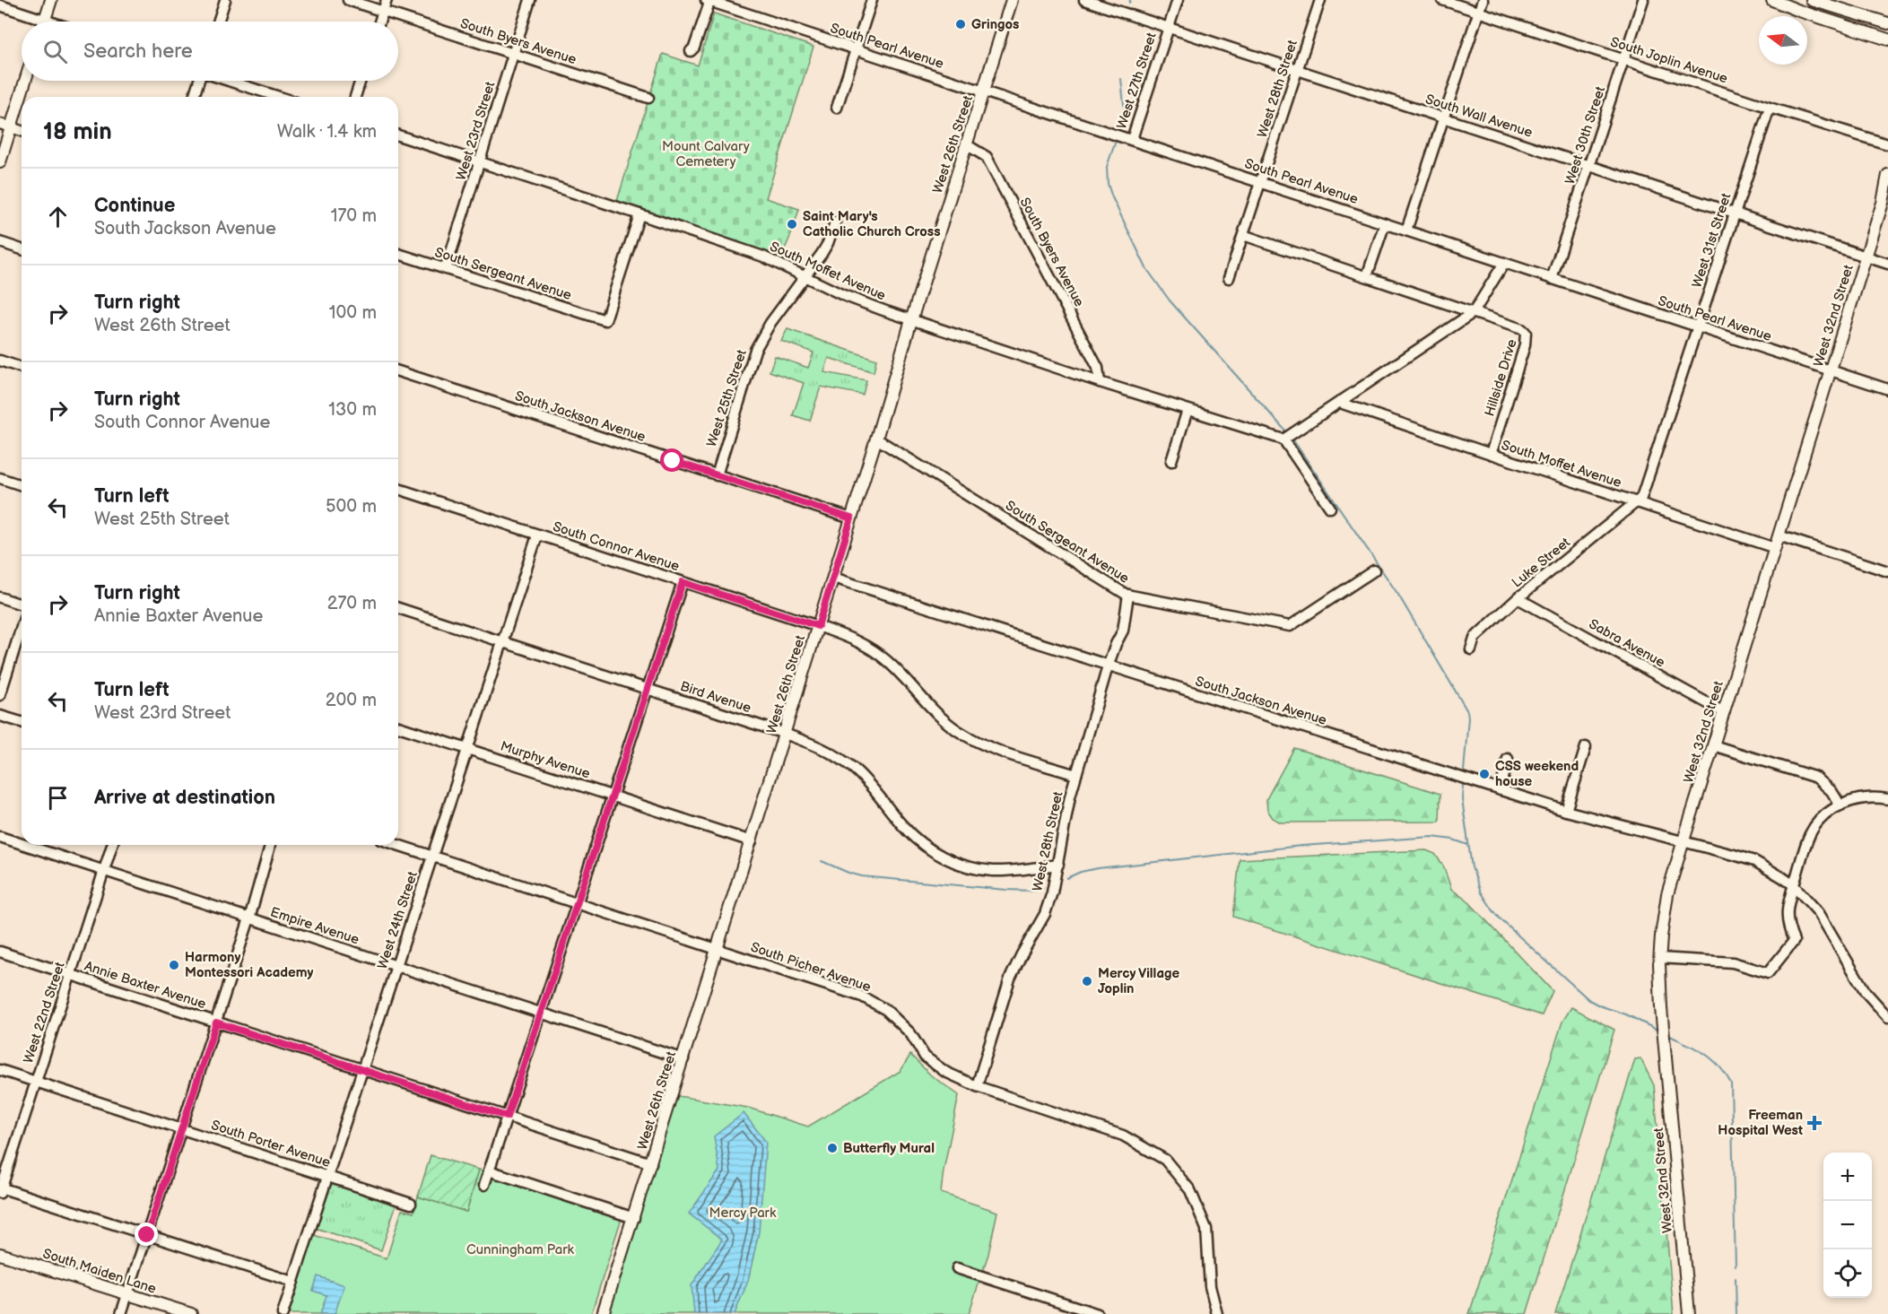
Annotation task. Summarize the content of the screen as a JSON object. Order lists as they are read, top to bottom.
{
  "streets": {
    "main road": ["West 26th Street", "West 32nd Street", "South Maiden Lane"],
    "street": [
      "South Byers Avenue",
      "South Pearl Avenue",
      "South Joplin Avenue",
      "West 27th Street",
      "West 28th Street",
      "South Wall Avenue",
      "West 23rd Street",
      "West 30th Street",
      "West 31st Street",
      "South Moffet Avenue",
      "South Sergeant Avenue",
      "Hillside Drive",
      "West 25th Street",
      "South Jackson Avenue",
      "South Connor Avenue",
      "Luke Street",
      "Sabra Avenue",
      "Bird Avenue",
      "Murphy Avenue",
      "West 24th Street",
      "Empire Avenue",
      "South Picher Avenue",
      "Annie Baxter Avenue",
      "West 22nd Street",
      "South Porter Avenue"
    ]
  },
  "crossings": [
    ["South Byers Avenue", "West 23rd Street"],
    ["South Byers Avenue", "West 26th Street"],
    ["South Byers Avenue", "South Moffet Avenue"],
    ["South Pearl Avenue", "West 27th Street"],
    ["South Pearl Avenue", "West 28th Street"],
    ["South Pearl Avenue", "West 30th Street"],
    ["South Pearl Avenue", "West 26th Street"],
    ["South Pearl Avenue", "West 31st Street"],
    ["South Pearl Avenue", "West 32nd Street"],
    ["South Joplin Avenue", "West 30th Street"],
    ["South Joplin Avenue", "West 31st Street"],
    ["West 27th Street", "South Wall Avenue"],
    ["West 28th Street", "South Wall Avenue"],
    ["West 28th Street", "South Sergeant Avenue"],
    ["West 28th Street", "South Jackson Avenue"],
    ["West 28th Street", "South Connor Avenue"],
    ["West 28th Street", "Bird Avenue"],
    ["West 28th Street", "South Picher Avenue"],
    ["South Wall Avenue", "West 30th Street"],
    ["South Wall Avenue", "West 31st Street"],
    ["South Wall Avenue", "West 32nd Street"],
    ["West 23rd Street", "South Moffet Avenue"],
    ["West 23rd Street", "South Sergeant Avenue"],
    ["West 26th Street", "South Moffet Avenue"],
    ["West 26th Street", "South Sergeant Avenue"],
    ["West 26th Street", "South Jackson Avenue"],
    ["West 26th Street", "South Connor Avenue"],
    ["West 26th Street", "Bird Avenue"],
    ["West 26th Street", "Murphy Avenue"],
    ["West 26th Street", "Empire Avenue"],
    ["West 26th Street", "South Picher Avenue"],
    ["West 26th Street", "Annie Baxter Avenue"],
    ["West 31st Street", "South Moffet Avenue"],
    ["West 31st Street", "Luke Street"],
    ["South Moffet Avenue", "South Sergeant Avenue"],
    ["South Moffet Avenue", "West 32nd Street"],
    ["South Moffet Avenue", "Hillside Drive"],
    ["South Moffet Avenue", "West 25th Street"],
    ["South Moffet Avenue", "Luke Street"],
    ["West 32nd Street", "South Jackson Avenue"],
    ["West 32nd Street", "Sabra Avenue"],
    ["West 25th Street", "South Jackson Avenue"],
    ["South Connor Avenue", "West 24th Street"],
    ["Luke Street", "Sabra Avenue"],
    ["Bird Avenue", "West 24th Street"],
    ["Murphy Avenue", "West 24th Street"],
    ["West 24th Street", "Empire Avenue"],
    ["West 24th Street", "South Picher Avenue"],
    ["West 24th Street", "Annie Baxter Avenue"],
    ["West 24th Street", "South Porter Avenue"],
    ["Empire Avenue", "West 22nd Street"],
    ["Annie Baxter Avenue", "West 22nd Street"],
    ["West 22nd Street", "South Porter Avenue"]
  ],
  "parks": ["Mount Calvary Cemetery", "Mercy Park", "Cunningham Park"],
  "places": {
    "other": [
      "Gringos",
      "Saint Mary's Catholic Church Cross",
      "CSS weekend house",
      "Harmony Montessori Academy",
      "Mercy Village Joplin",
      "Butterfly Mural"
    ],
    "health": ["Freeman Hospital West"]
  },
  "north": "left",
  "page": {
    "search": "Search here",
    "heading": ["18 min", "Walk · 1.4 km"],
    "list": [
      ["Continue", "South Jackson Avenue", "170 m"],
      ["Turn right", "West 26th Street", "100 m"],
      ["Turn right", "South Connor Avenue", "130 m"],
      ["Turn left", "West 25th Street", "500 m"],
      ["Turn right", "Annie Baxter Avenue", "270 m"],
      ["Turn left", "West 23rd Street", "200 m"],
      "Arrive at destination"
    ],
    "map_buttons": ["+", "−"]
  }
}
